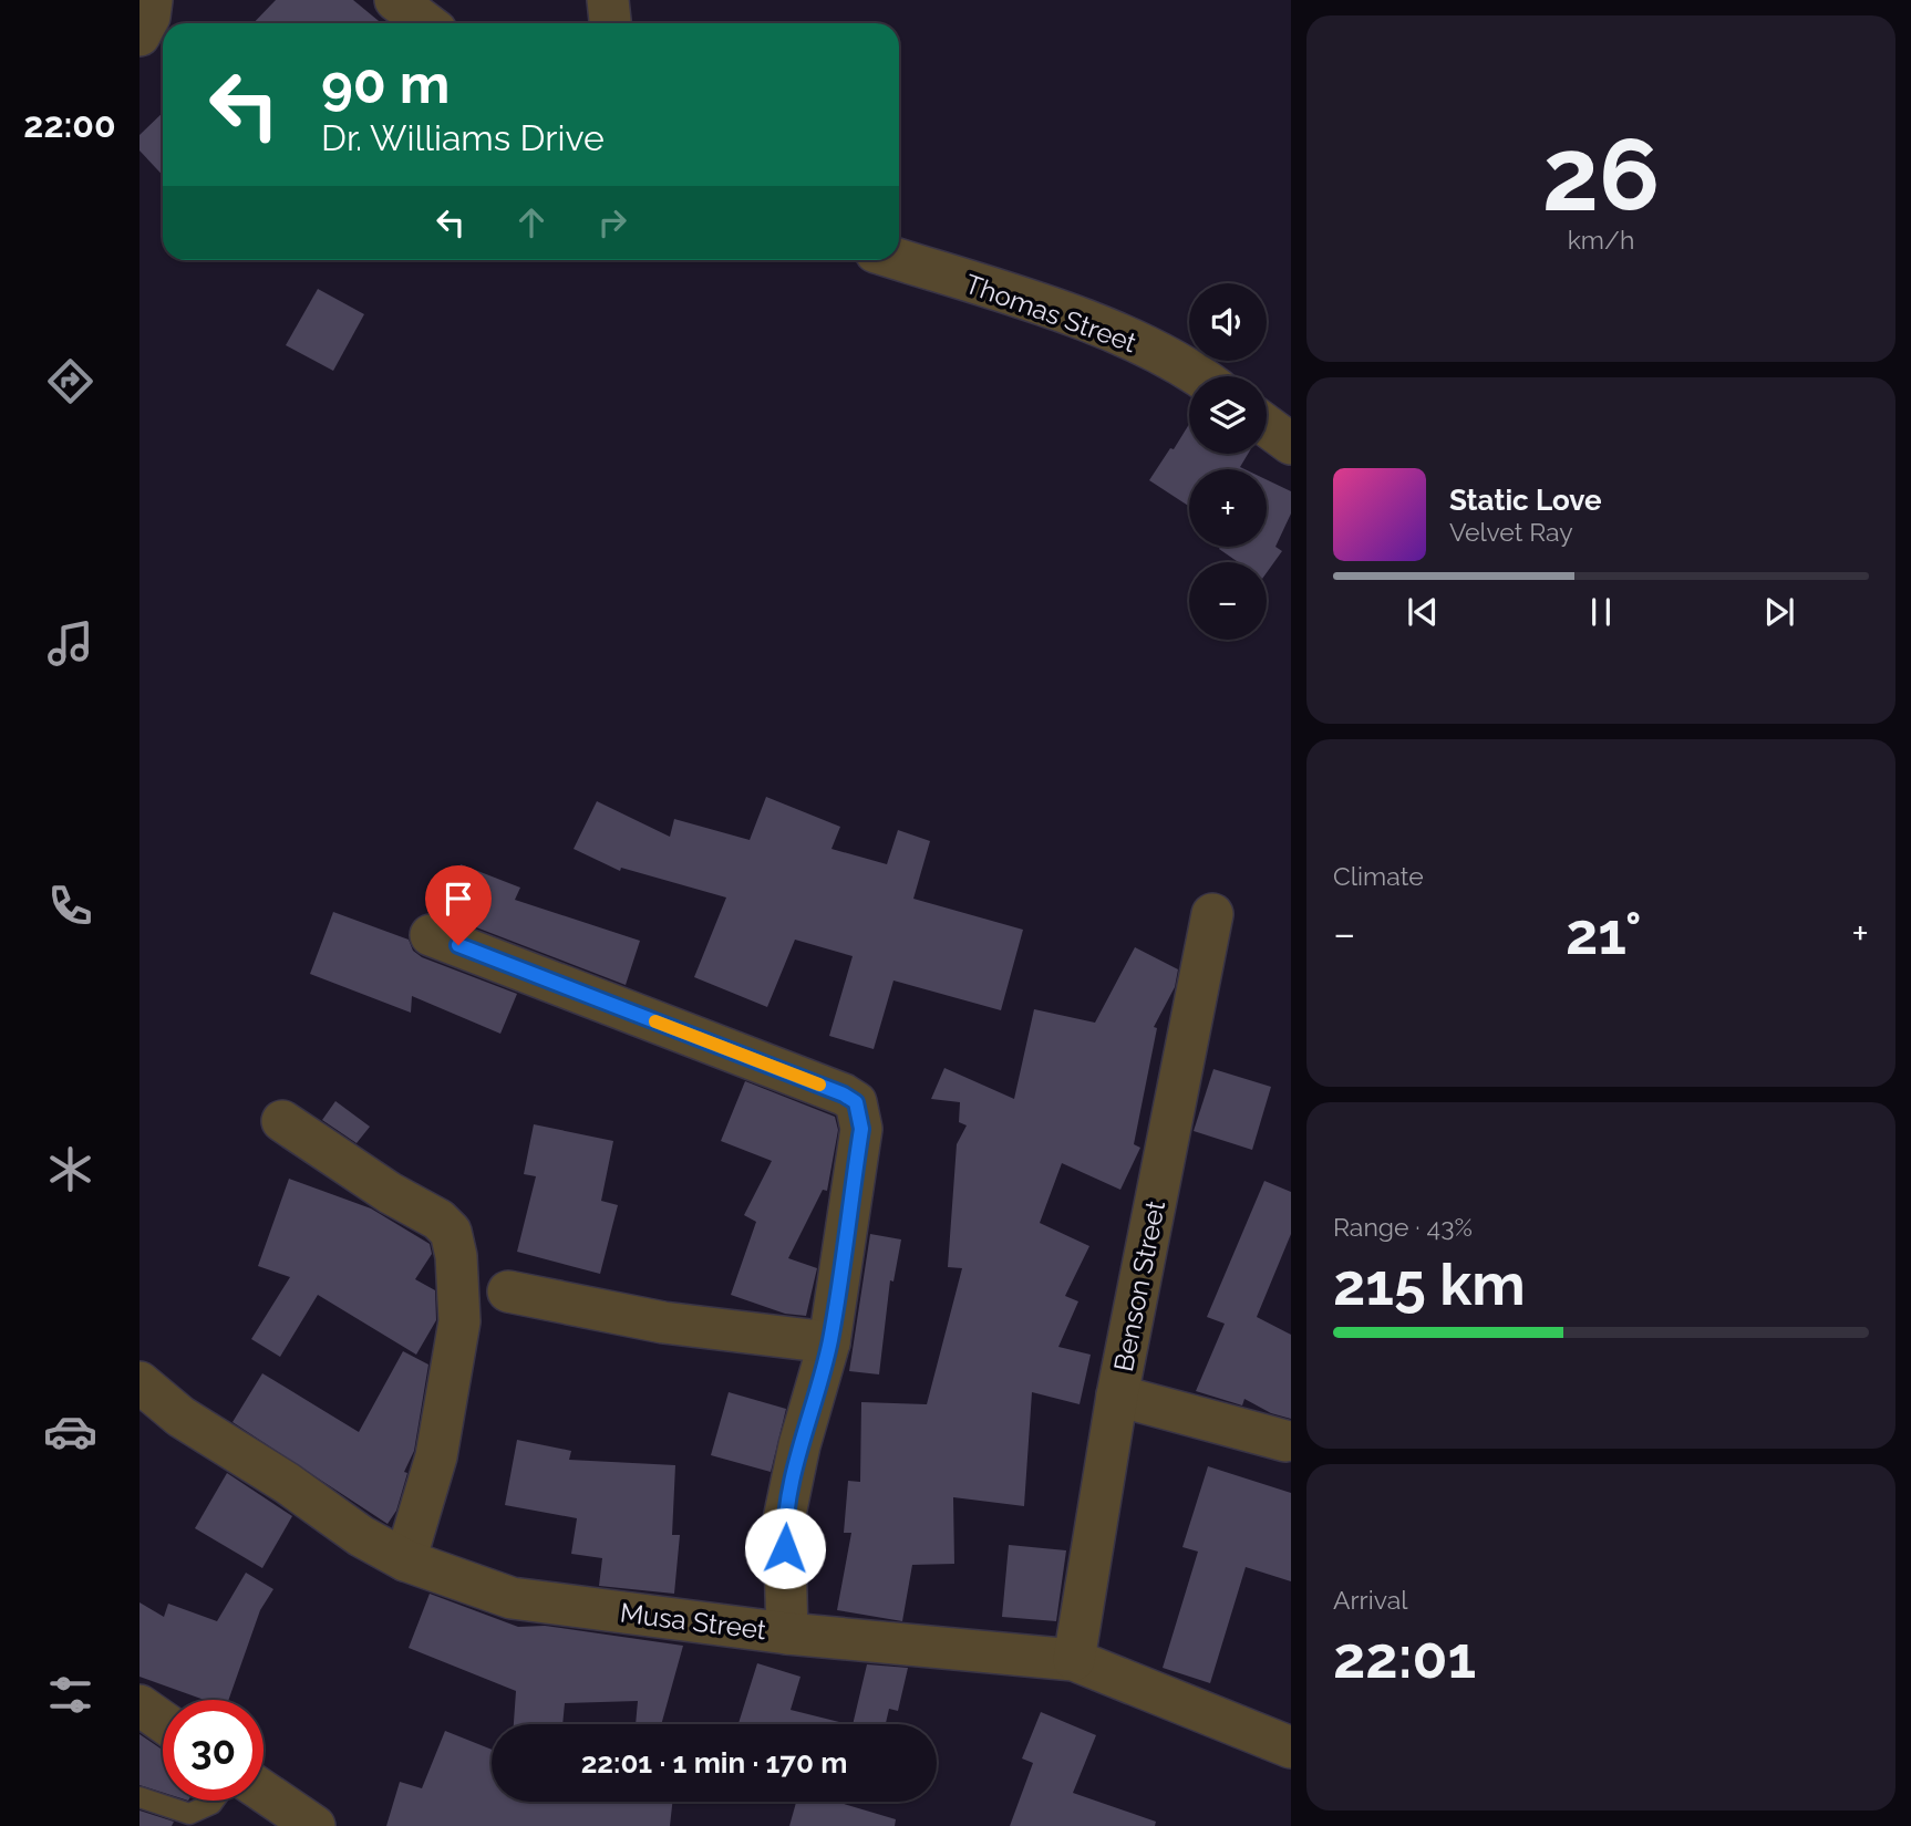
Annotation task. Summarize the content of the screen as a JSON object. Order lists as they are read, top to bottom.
{
  "streets": {
    "street": ["Thomas Street", "Benson Street", "Musa Street"]
  },
  "crossings": [
    ["Benson Street", "Musa Street"]
  ],
  "page": {
    "tabs": "22:00",
    "tile": [
      ["26", "km/h"],
      "Climate",
      ["Range · 43%", "215 km"],
      ["Arrival", "22:01"]
    ],
    "turn": ["90 m", "Dr. Williams Drive"],
    "map_buttons": ["+", "−"],
    "song": ["Static Love", "Velvet Ray"],
    "heat": ["−", "21°", "+"],
    "limit": "30",
    "trip": "22:01 · 1 min · 170 m"
  }
}
